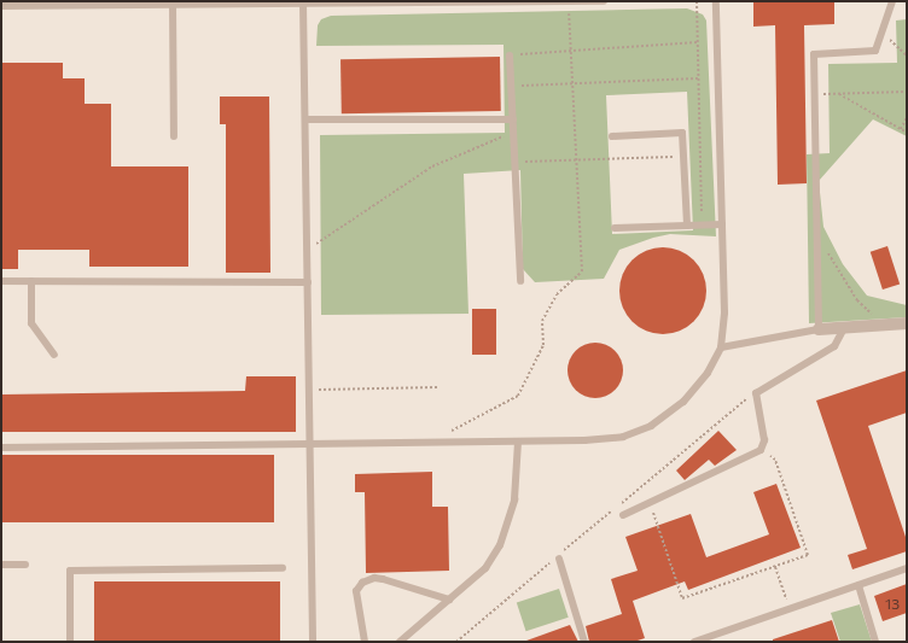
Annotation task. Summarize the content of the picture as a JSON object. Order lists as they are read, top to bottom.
{
  "house_numbers": ["13"]
}
